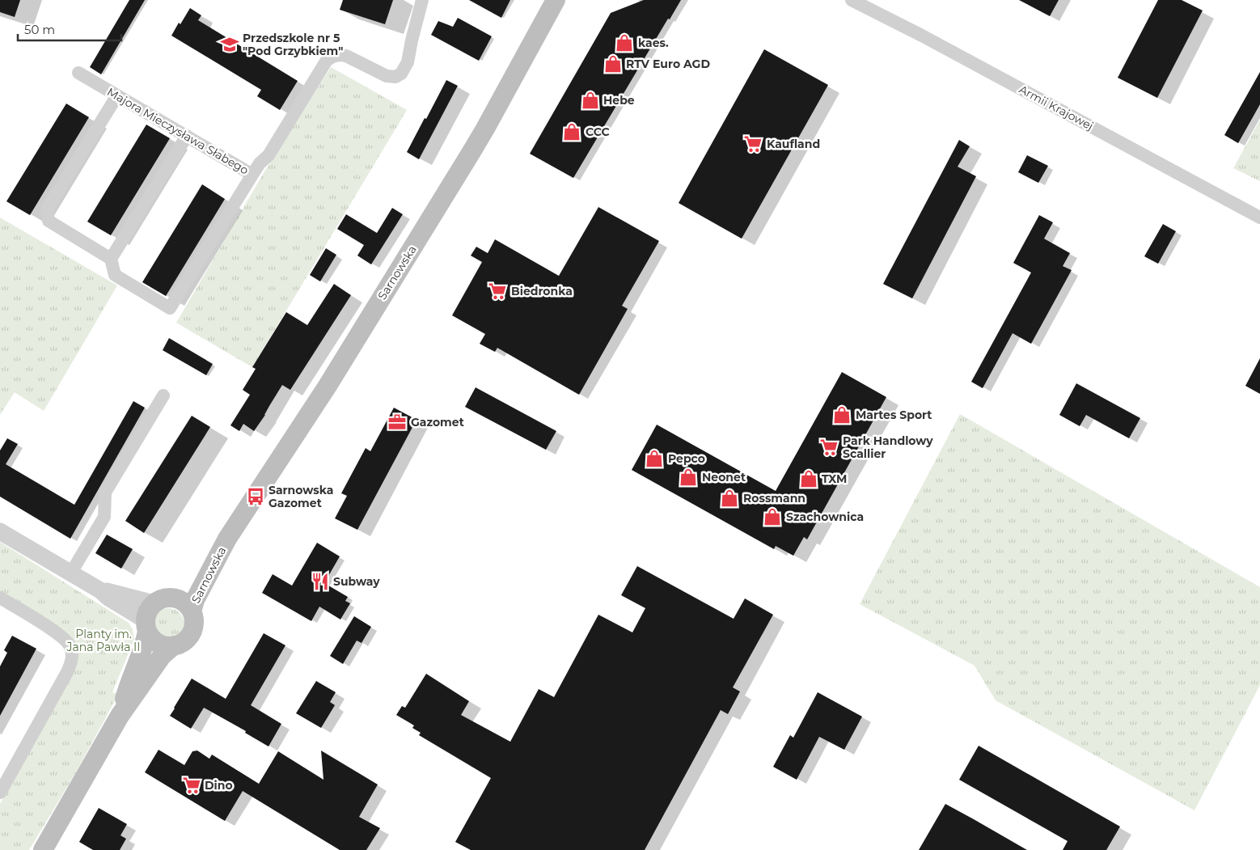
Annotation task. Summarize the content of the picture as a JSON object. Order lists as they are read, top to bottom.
{
  "streets": {
    "main road": ["Sarnowska"],
    "street": ["Armii Krajowej", "Majora Mieczysława Słabego"]
  },
  "parks": ["Planty im. Jana Pawła II"],
  "places": {
    "shop": [
      "kaes.",
      "RTV Euro AGD",
      "Hebe",
      "CCC",
      "Martes Sport",
      "Pepco",
      "Neonet",
      "TXM",
      "Rossmann",
      "Szachownica"
    ],
    "school or university": ["Przedszkole nr 5 \"Pod Grzybkiem\""],
    "supermarket": [
      "Kaufland",
      "Biedronka",
      "Park Handlowy Scallier",
      "Dino"
    ],
    "office": ["Gazomet"],
    "bus stop": ["Sarnowska Gazomet"],
    "restaurant": ["Subway"]
  },
  "scale_bar": "50 m"
}
